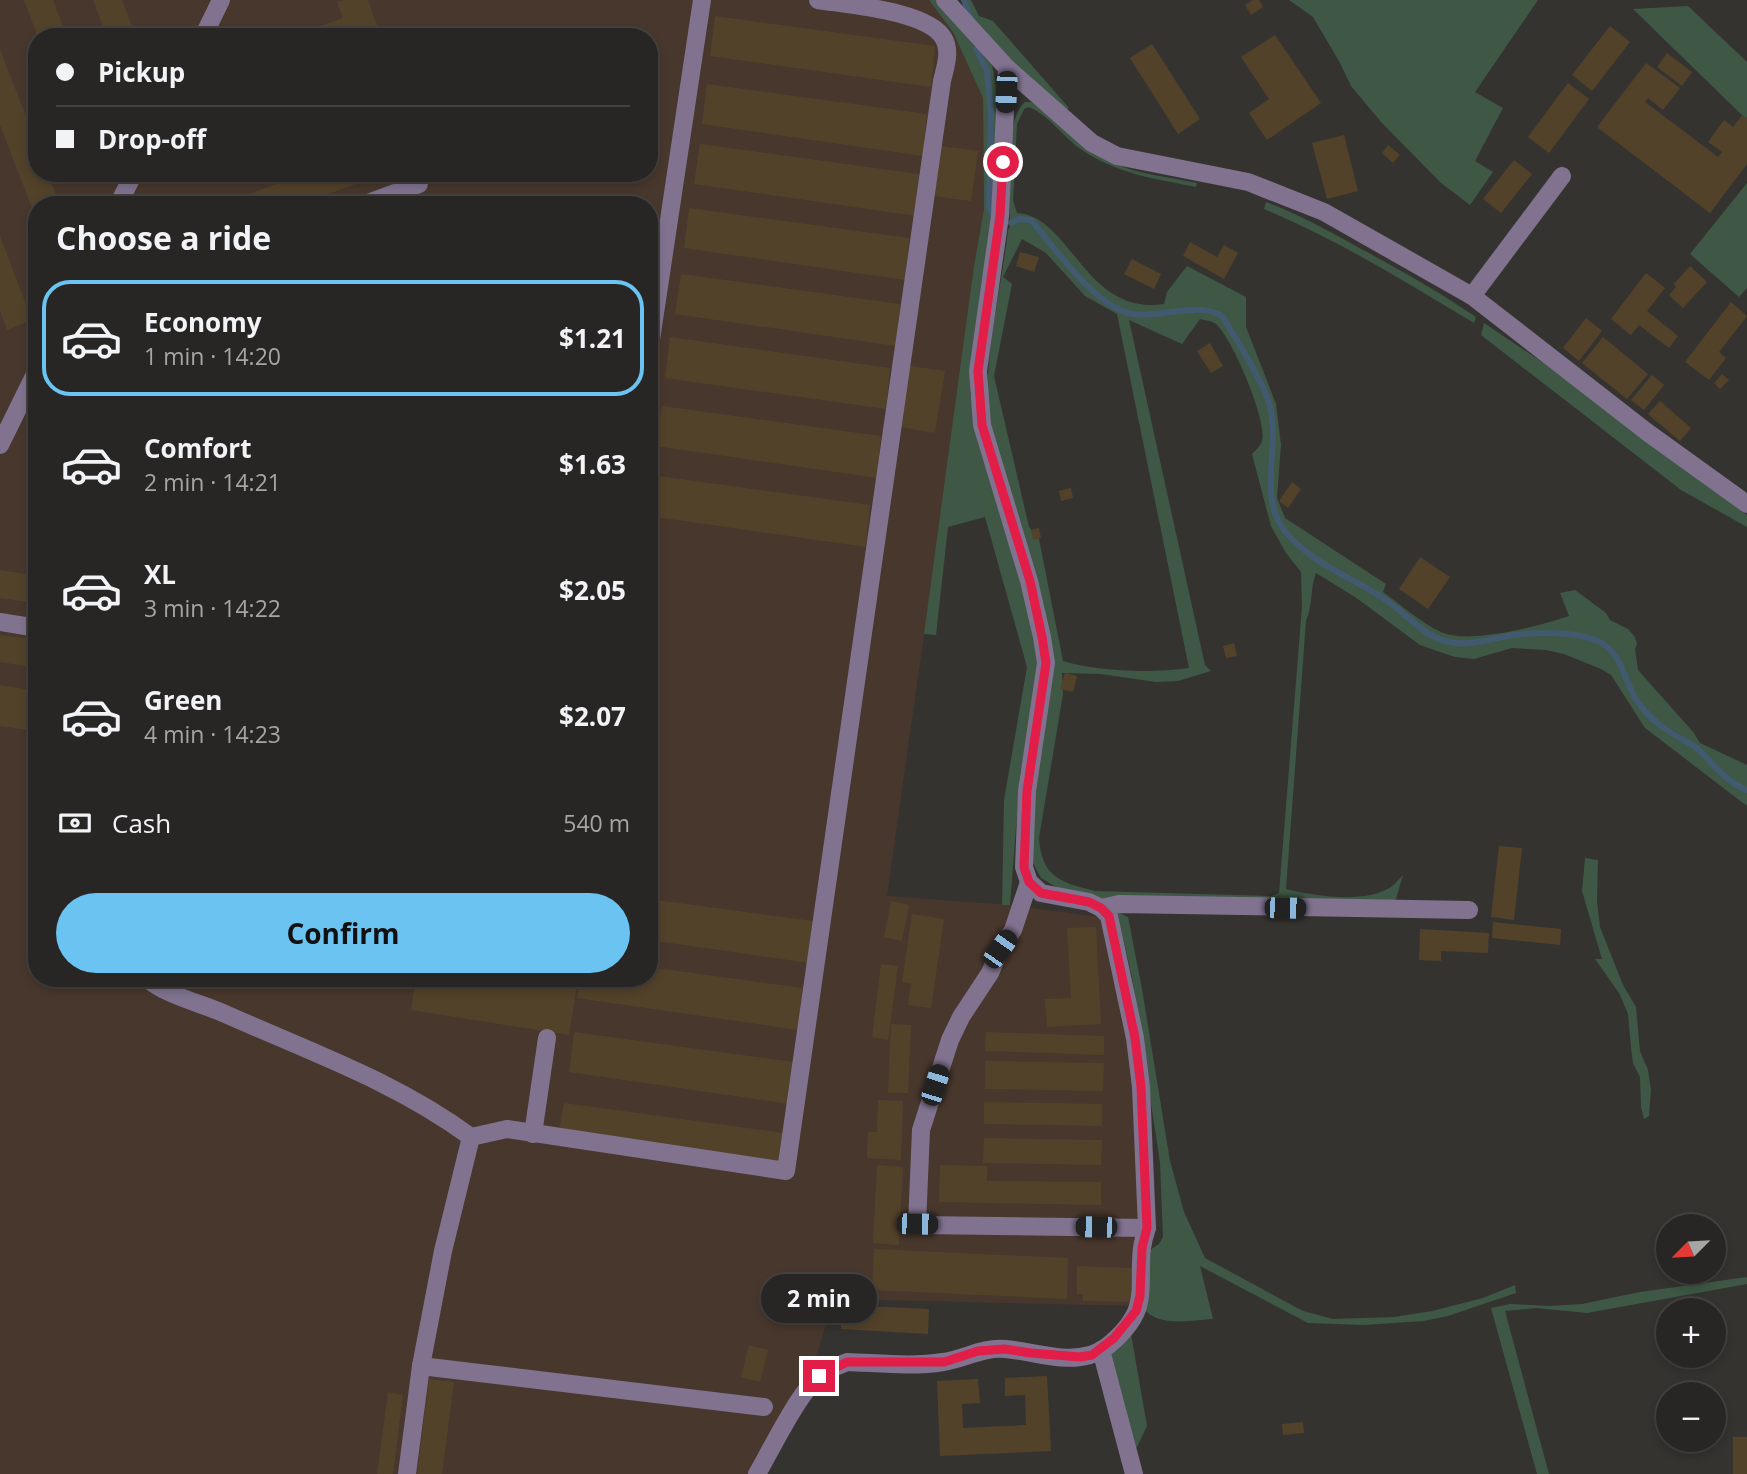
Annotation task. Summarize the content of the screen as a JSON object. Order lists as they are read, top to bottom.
{
  "north": "bottom left",
  "page": {
    "banner": ["Pickup", "Drop-off"],
    "heading": "Choose a ride",
    "list": [
      {
        "name": "Economy",
        "note": "1 min · 14:20",
        "value": "$1.21"
      },
      {
        "name": "Comfort",
        "note": "2 min · 14:21",
        "value": "$1.63"
      },
      {
        "name": "XL",
        "note": "3 min · 14:22",
        "value": "$2.05"
      },
      {
        "name": "Green",
        "note": "4 min · 14:23",
        "value": "$2.07"
      }
    ],
    "pay": ["Cash", "540 m"],
    "buttons": "Confirm",
    "map_buttons": ["+", "−"],
    "bubble": "2 min"
  }
}
